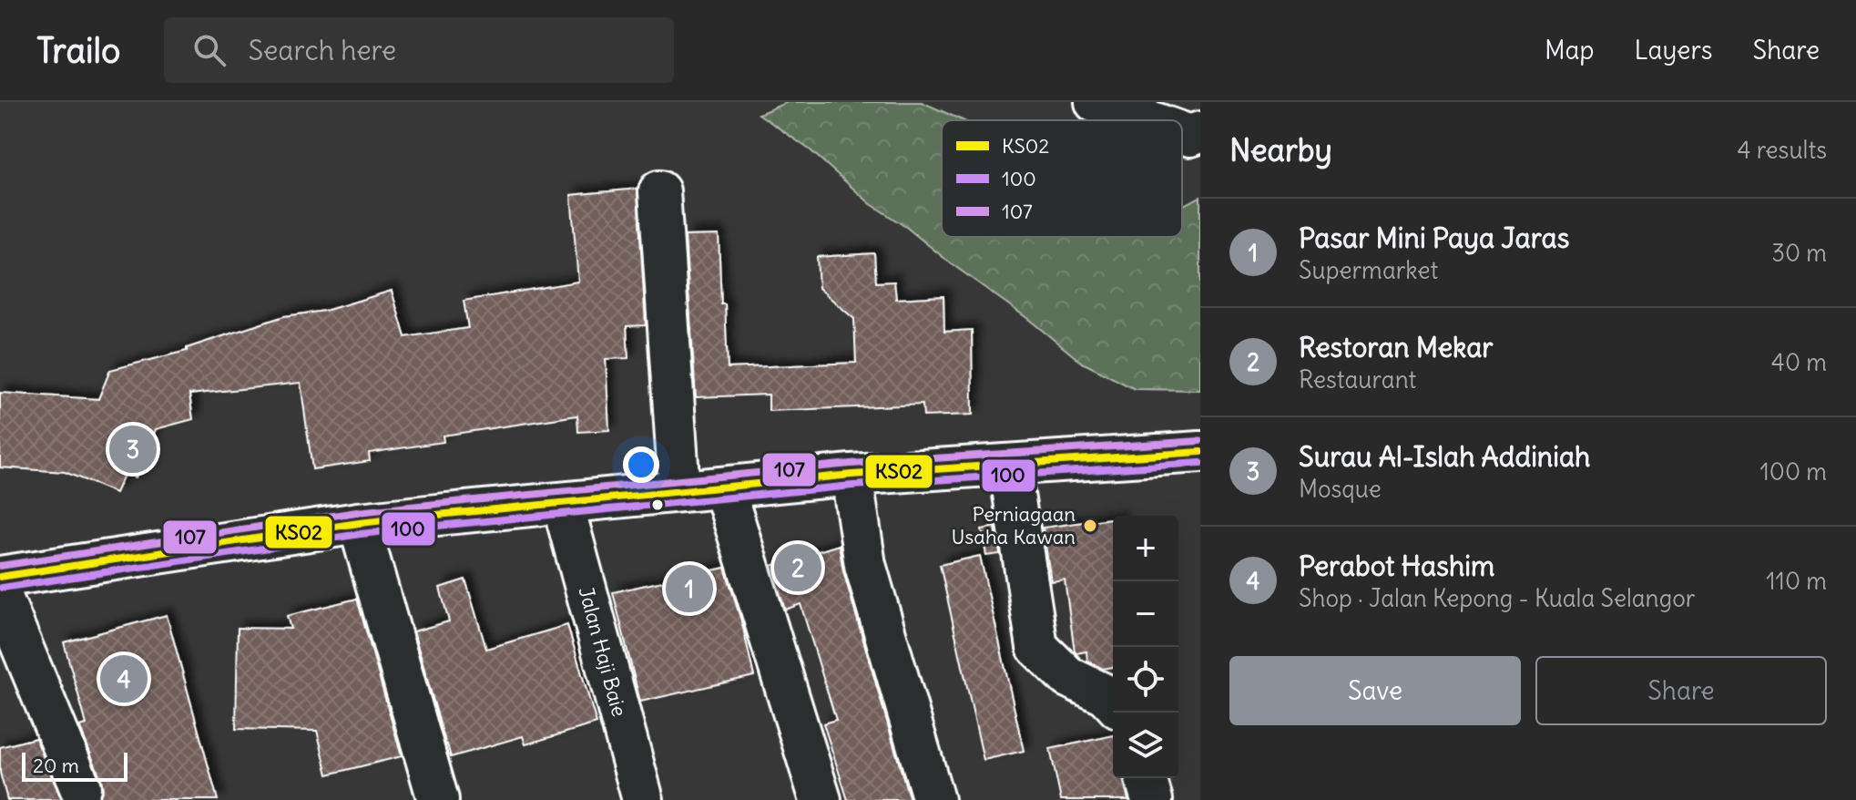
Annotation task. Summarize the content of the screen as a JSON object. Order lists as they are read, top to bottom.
{
  "streets": {
    "main road": ["Jalan Haji Baie"]
  },
  "places": ["Perniagaan Usaha Kawan"],
  "lines": ["transit line 107", "transit line KS02", "transit line 100"],
  "legend": ["KS02", "100", "107"],
  "scale_bar": "20 m",
  "page": {
    "header": "Trailo",
    "search": "Search here",
    "nav": ["Map", "Layers", "Share"],
    "heading": ["Nearby", "4 results"],
    "list": [
      {
        "mark": "1",
        "name": "Pasar Mini Paya Jaras",
        "note": "Supermarket",
        "value": "30 m"
      },
      {
        "mark": "2",
        "name": "Restoran Mekar",
        "note": "Restaurant",
        "value": "40 m"
      },
      {
        "mark": "3",
        "name": "Surau Al-Islah Addiniah",
        "note": "Mosque",
        "value": "100 m"
      },
      {
        "mark": "4",
        "name": "Perabot Hashim",
        "note": "Shop · Jalan Kepong - Kuala Selangor",
        "value": "110 m"
      }
    ],
    "pins": [
      "3",
      "2",
      "1",
      "4"
    ],
    "map_buttons": ["+", "−"],
    "buttons": ["Save", "Share"],
    "scale": "20 m"
  }
}
